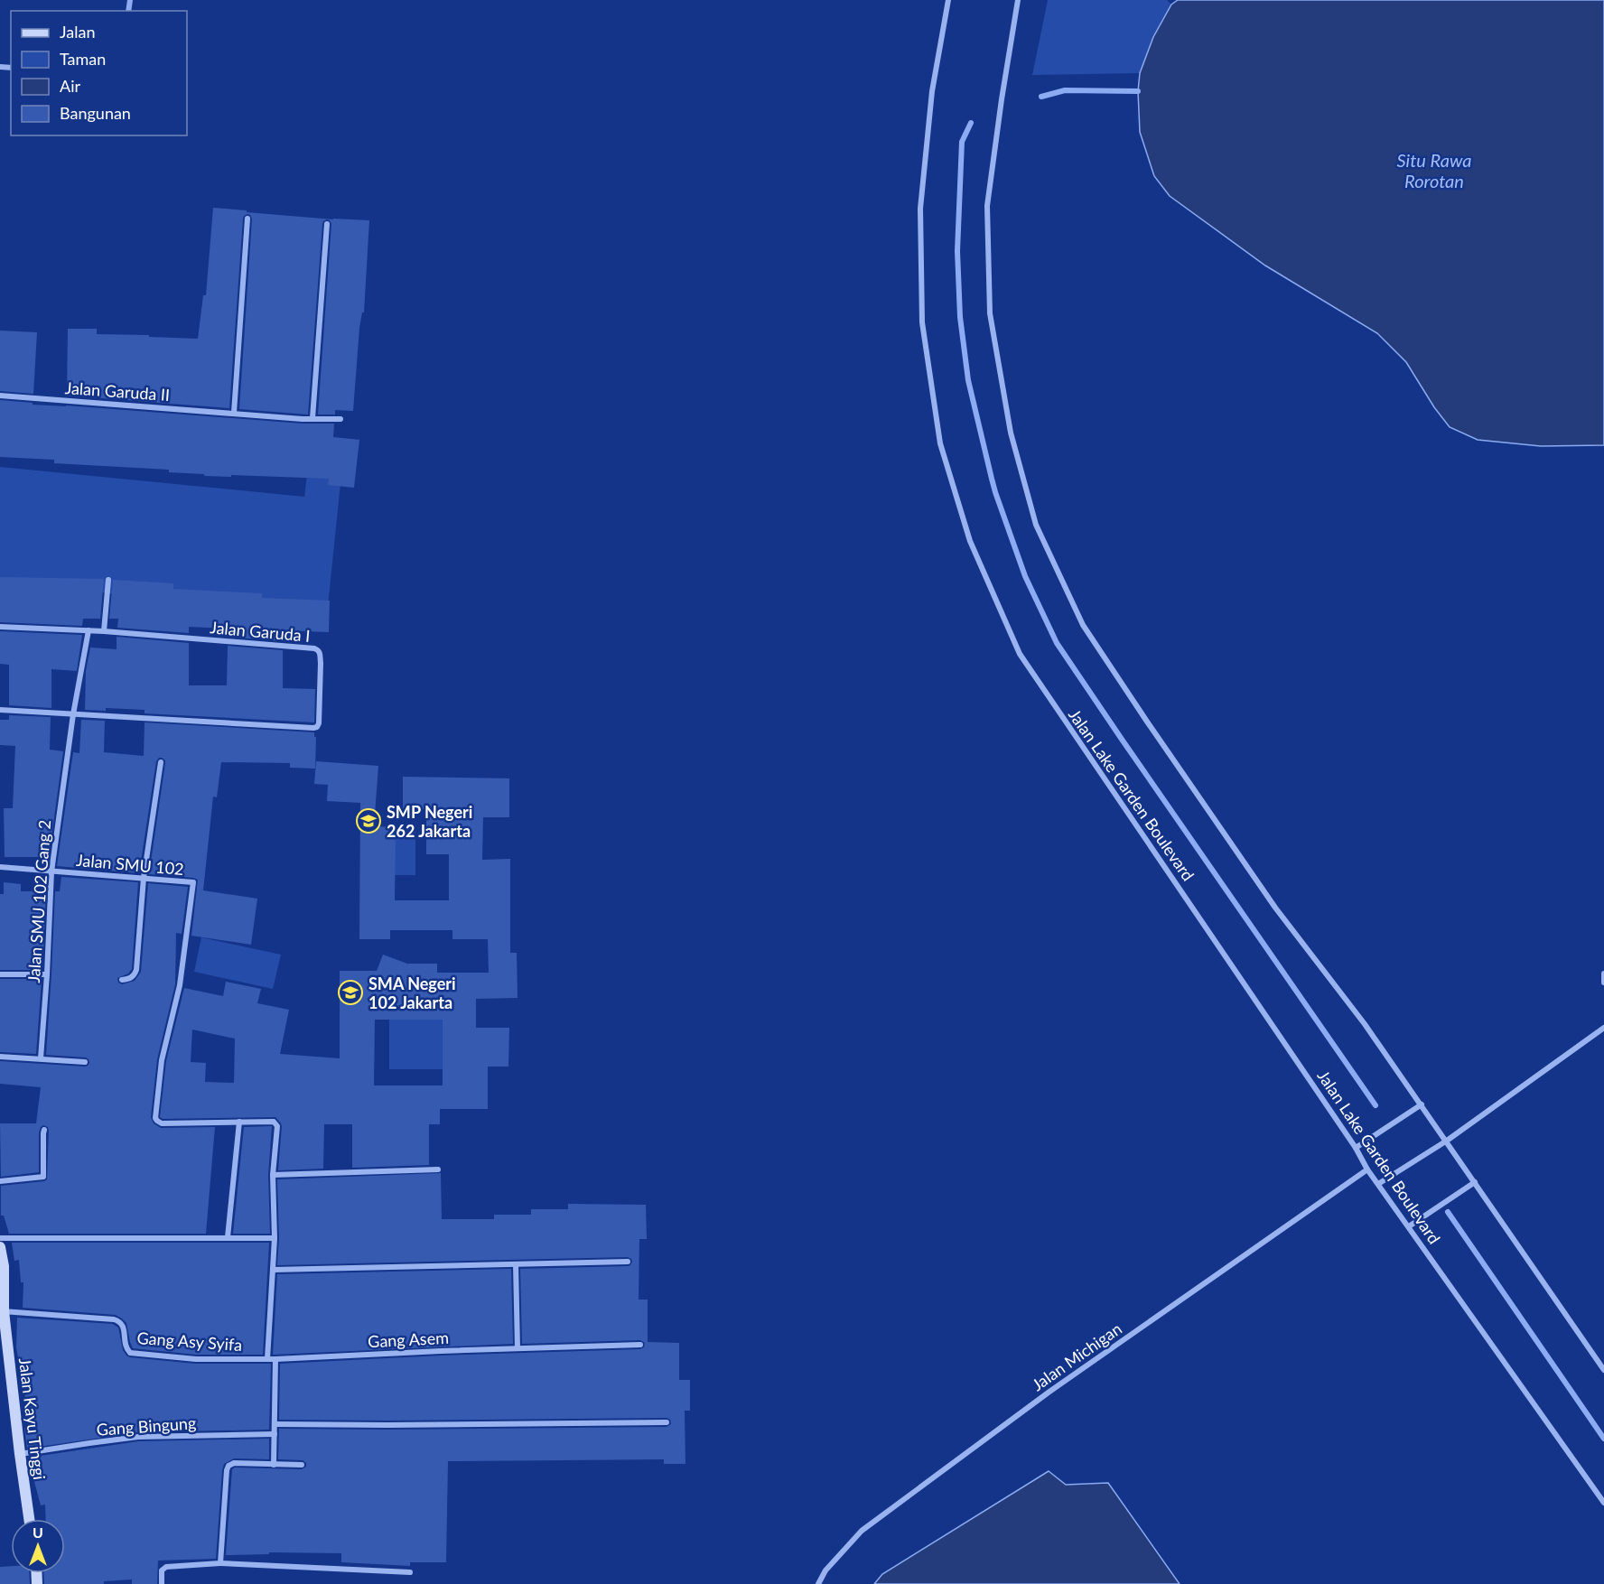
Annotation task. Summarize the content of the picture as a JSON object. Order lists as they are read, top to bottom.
{
  "streets": {
    "street": [
      "Jalan Garuda II",
      "Jalan Garuda I",
      "Jalan Lake Garden Boulevard",
      "Jalan SMU 102",
      "Jalan SMU 102 Gang 2",
      "Gang Asem",
      "Gang Asy Syifa",
      "Jalan Michigan",
      "Jalan Kayu Tinggi",
      "Gang Bingung"
    ]
  },
  "crossings": [
    ["Jalan Garuda I", "Jalan SMU 102 Gang 2"],
    ["Jalan Lake Garden Boulevard", "Jalan Michigan"],
    ["Jalan SMU 102", "Jalan SMU 102 Gang 2"],
    ["Gang Asem", "Gang Asy Syifa"],
    ["Gang Asy Syifa", "Jalan Kayu Tinggi"],
    ["Jalan Kayu Tinggi", "Gang Bingung"]
  ],
  "water": ["Situ Rawa Rorotan"],
  "places": {
    "school or university": ["SMP Negeri 262 Jakarta", "SMA Negeri 102 Jakarta"]
  },
  "legend": [
    "Jalan",
    "Taman",
    "Air",
    "Bangunan"
  ],
  "north": "top"
}
